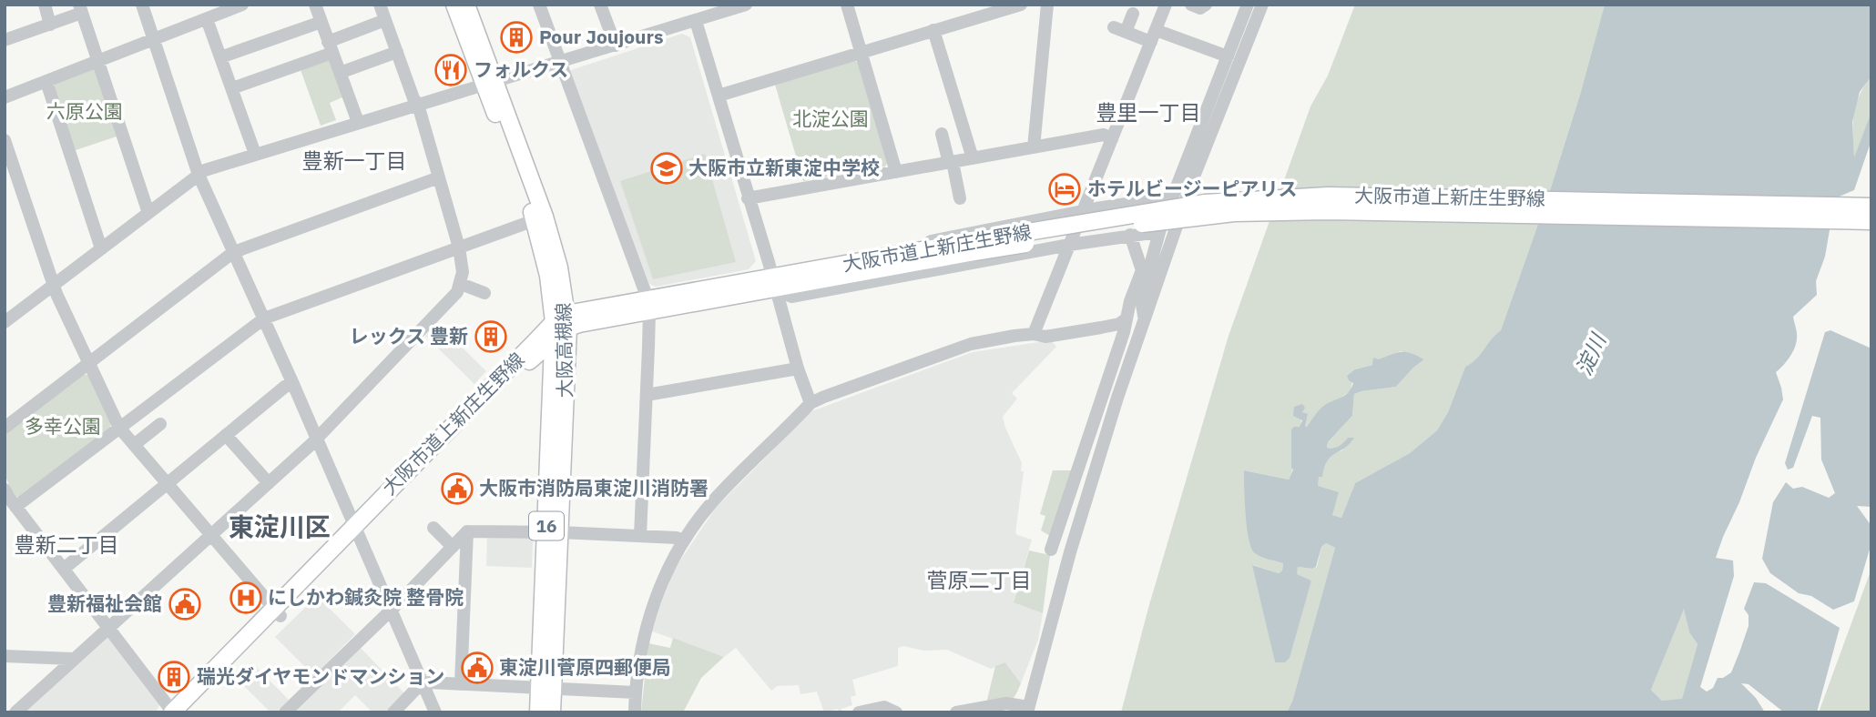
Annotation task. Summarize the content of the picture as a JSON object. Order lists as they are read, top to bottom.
{
  "streets": {
    "main road": ["大阪市道上新庄生野線", "大阪高槻線", "16"]
  },
  "crossings": [
    ["大阪市道上新庄生野線", "大阪高槻線"]
  ],
  "districts": [
    "豊里一丁目",
    "豊新一丁目",
    "東淀川区",
    "豊新二丁目",
    "菅原二丁目"
  ],
  "water": ["淀川"],
  "parks": ["六原公園", "北淀公園", "多幸公園"],
  "places": {
    "building": ["Pour Joujours", "レックス 豊新", "瑞光ダイヤモンドマンション"],
    "restaurant": ["フォルクス"],
    "school or university": ["大阪市立新東淀中学校"],
    "hotel": ["ホテルビージーピアリス"],
    "public building": ["大阪市消防局東淀川消防署", "豊新福祉会館", "東淀川菅原四郵便局"],
    "hospital": ["にしかわ鍼灸院 整骨院"]
  }
}
